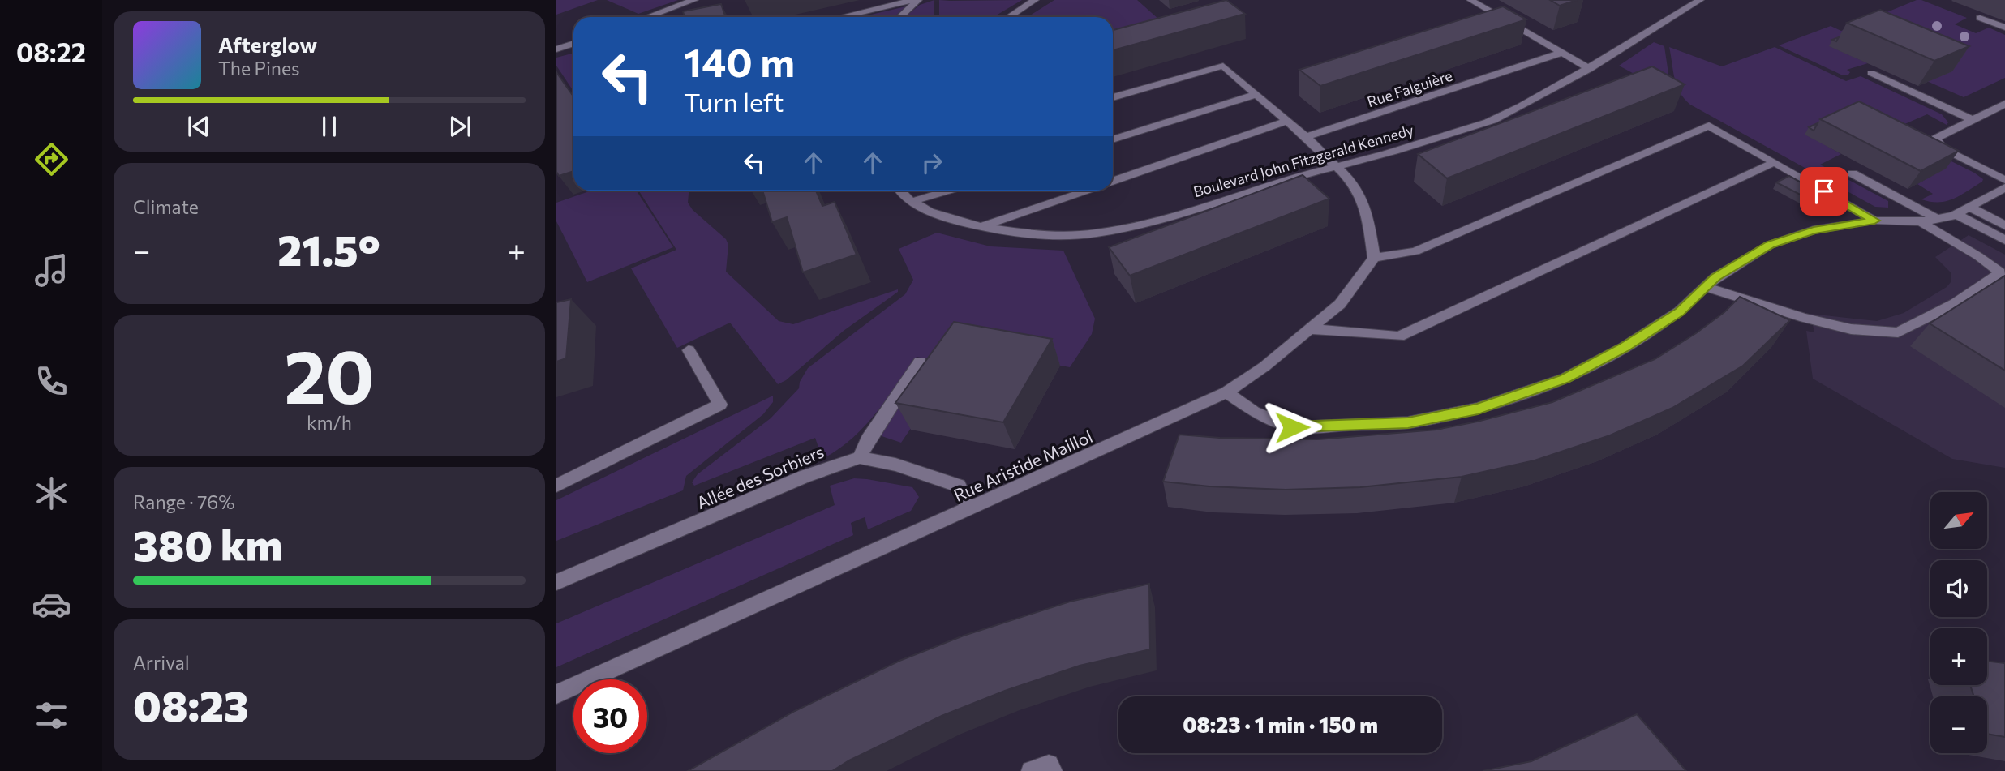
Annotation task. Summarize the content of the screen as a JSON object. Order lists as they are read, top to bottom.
{
  "streets": {
    "street": [
      "Rue Falguière",
      "Boulevard John Fitzgerald Kennedy",
      "Rue Aristide Maillol",
      "Allée des Sorbiers"
    ]
  },
  "north": "top right",
  "page": {
    "tabs": "08:22",
    "turn": ["140 m", "Turn left"],
    "song": ["Afterglow", "The Pines"],
    "tile": [
      "Climate",
      ["20", "km/h"],
      ["Range · 76%", "380 km"],
      ["Arrival", "08:23"]
    ],
    "heat": ["−", "21.5°", "+"],
    "map_buttons": ["+", "−"],
    "limit": "30",
    "trip": "08:23 · 1 min · 150 m"
  }
}
